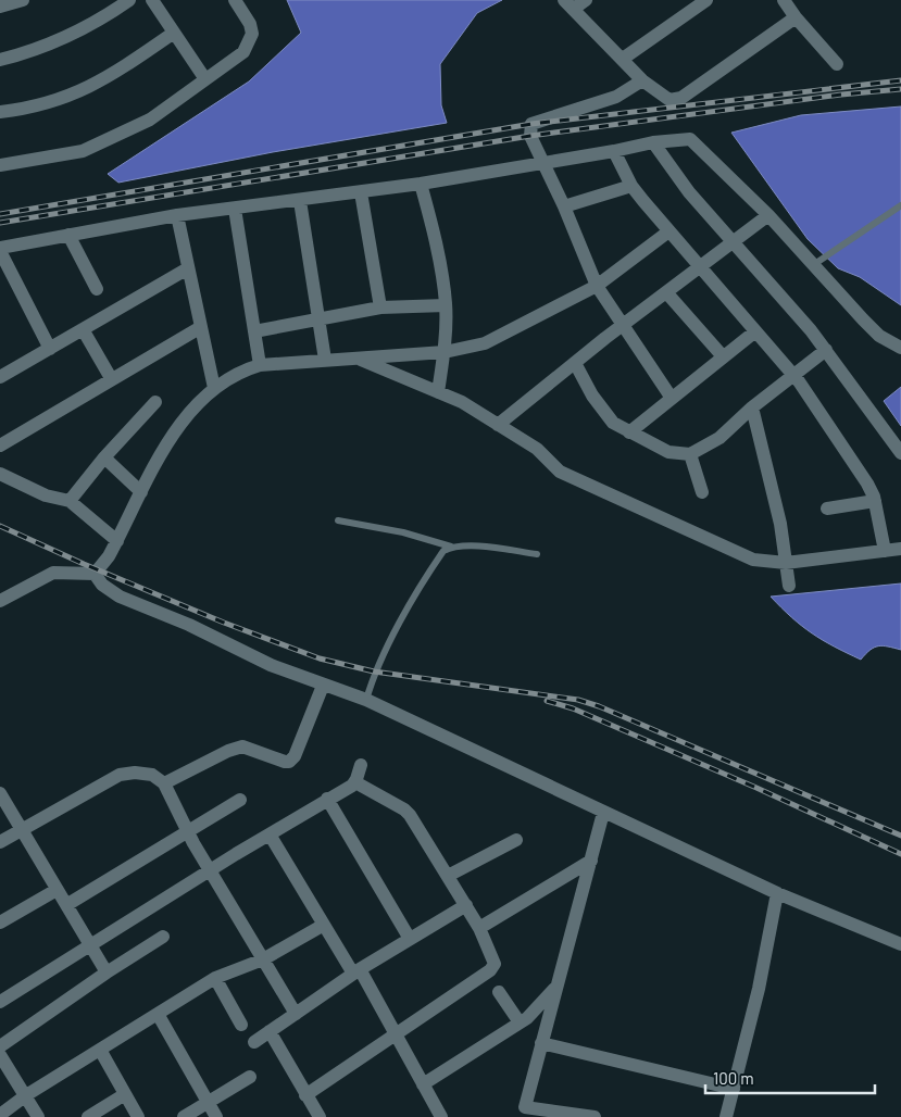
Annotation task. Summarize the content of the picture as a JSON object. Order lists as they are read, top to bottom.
{
  "scale_bar": "100 m"
}
